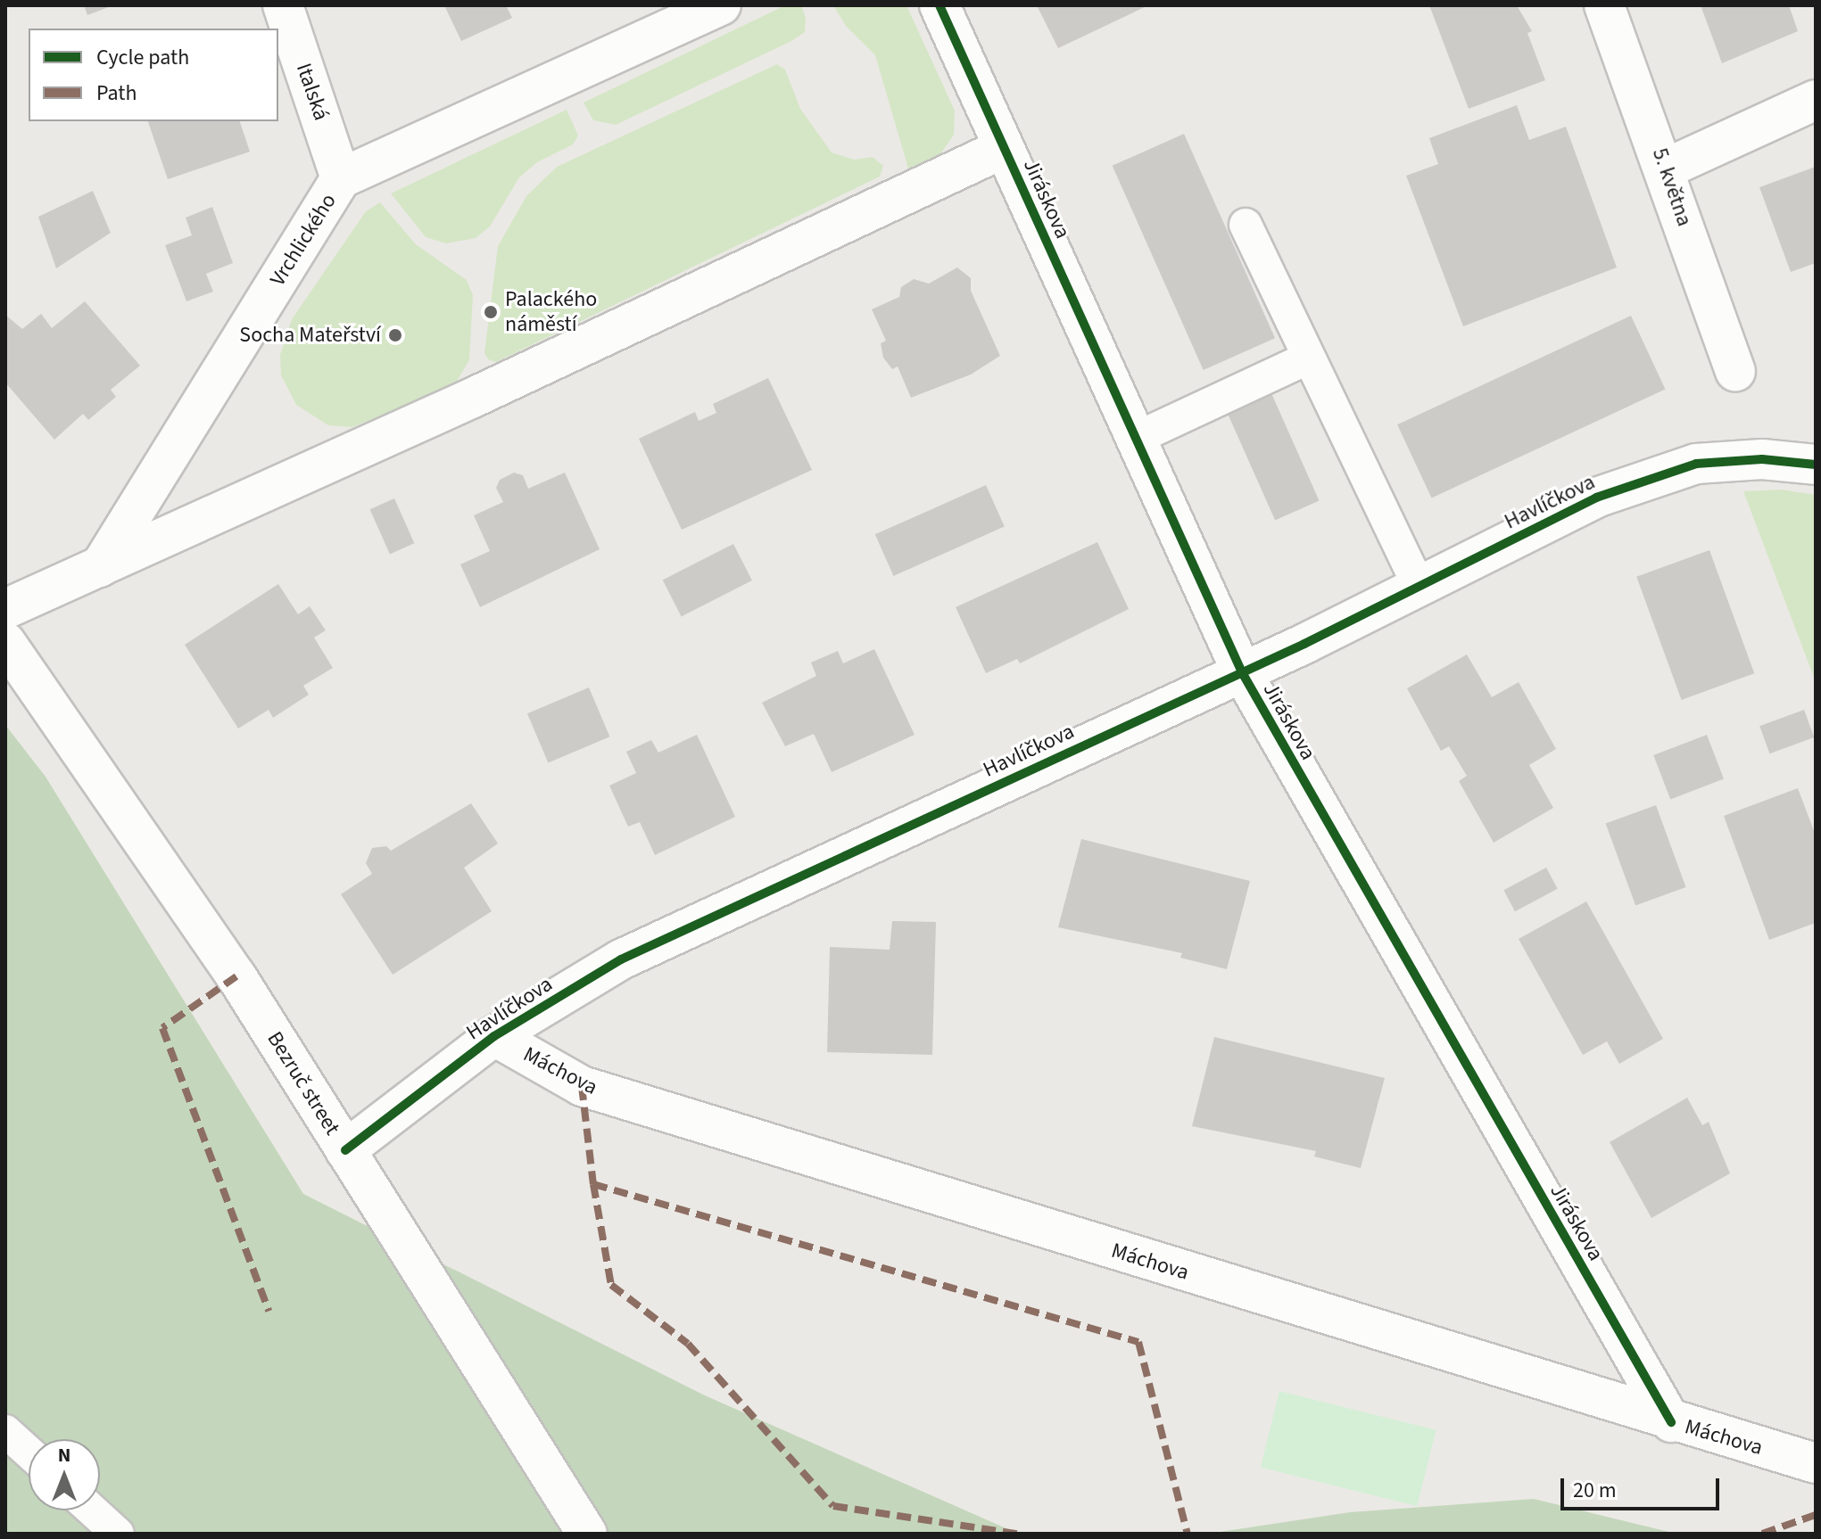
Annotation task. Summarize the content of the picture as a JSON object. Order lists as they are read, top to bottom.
{
  "streets": {
    "street": [
      "Italská",
      "5. května",
      "Jiráskova",
      "Vrchlického",
      "Havlíčkova",
      "Máchova",
      "Bezruč street"
    ]
  },
  "crossings": [
    ["Italská", "Vrchlického"],
    ["Jiráskova", "Havlíčkova"],
    ["Jiráskova", "Máchova"],
    ["Havlíčkova", "Máchova"],
    ["Havlíčkova", "Bezruč street"]
  ],
  "places": ["Palackého náměstí", "Socha Mateřství"],
  "legend": ["Cycle path", "Path"],
  "scale_bar": "20 m",
  "north": "top"
}
